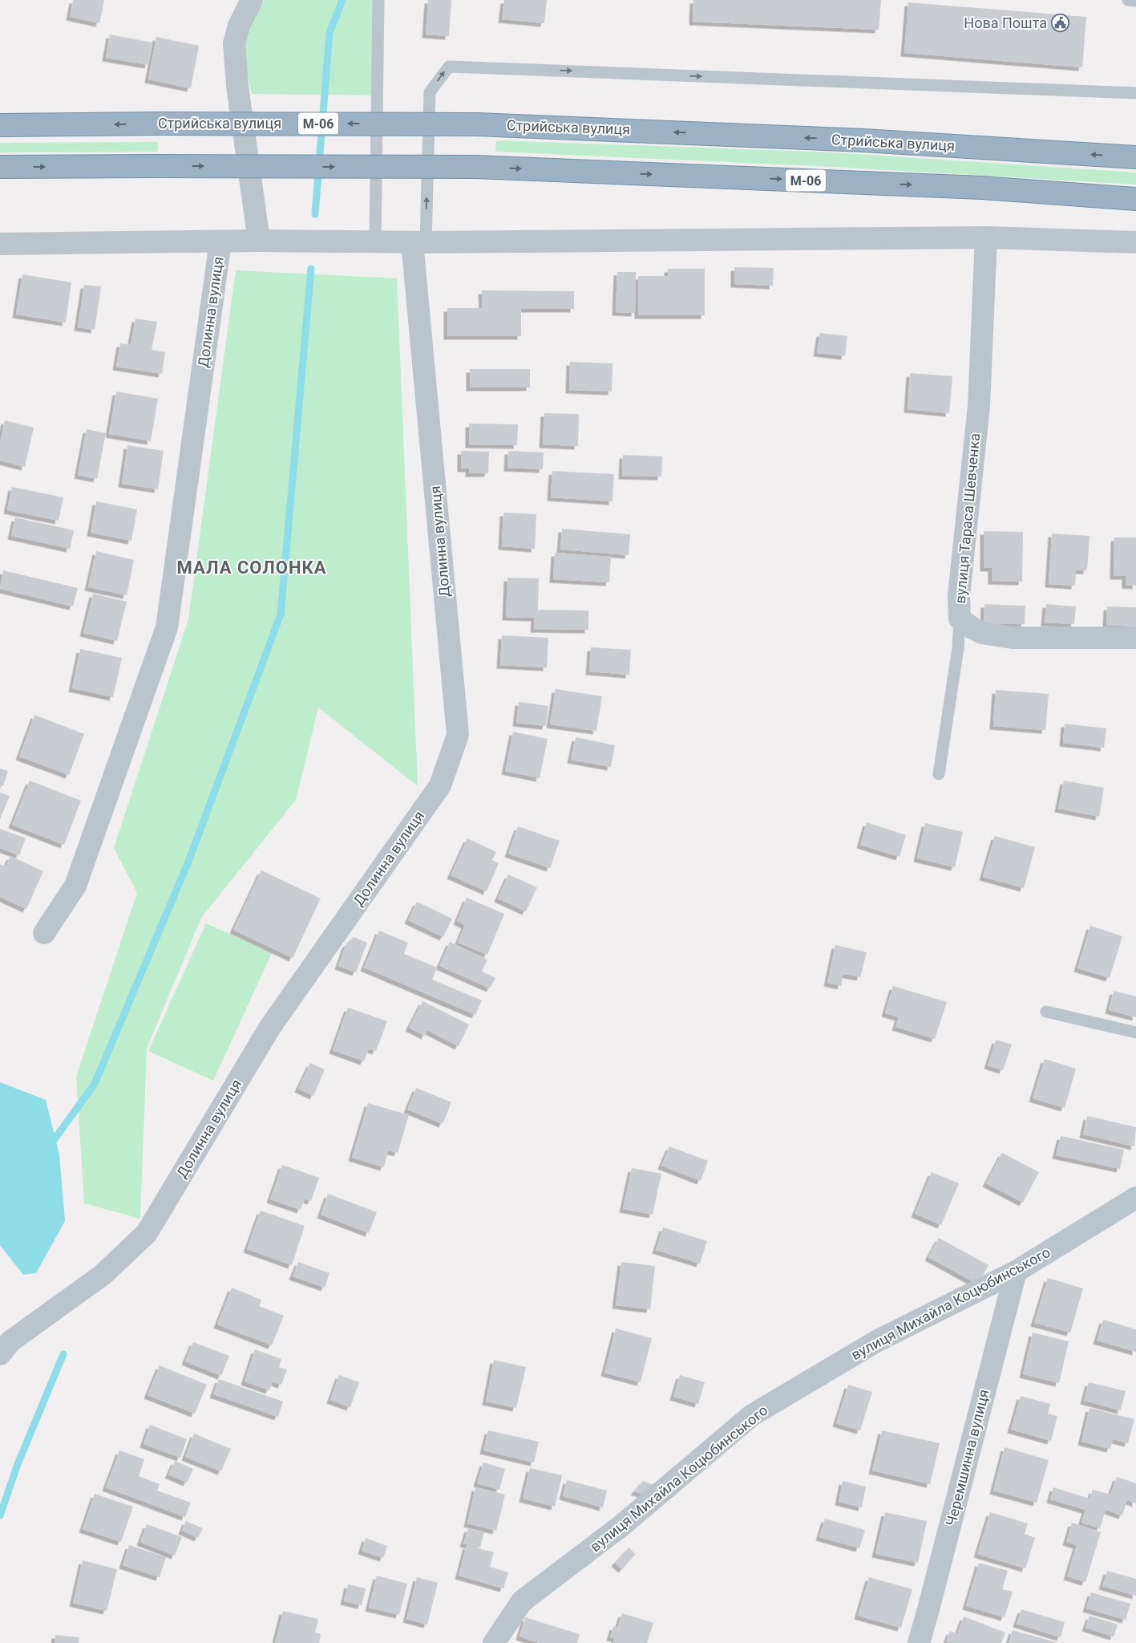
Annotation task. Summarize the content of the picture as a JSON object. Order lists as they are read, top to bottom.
{
  "streets": {
    "highway": ["Стрийська вулиця", "М-06"],
    "street": [
      "Долинна вулиця",
      "вулиця Тараса Шевченка",
      "вулиця Михайла Коцюбинського",
      "Черемшинна вулиця"
    ]
  },
  "crossings": [
    ["вулиця Михайла Коцюбинського", "Черемшинна вулиця"]
  ],
  "districts": ["МАЛА СОЛОНКА"],
  "places": {
    "public building": ["Нова Пошта"]
  }
}
